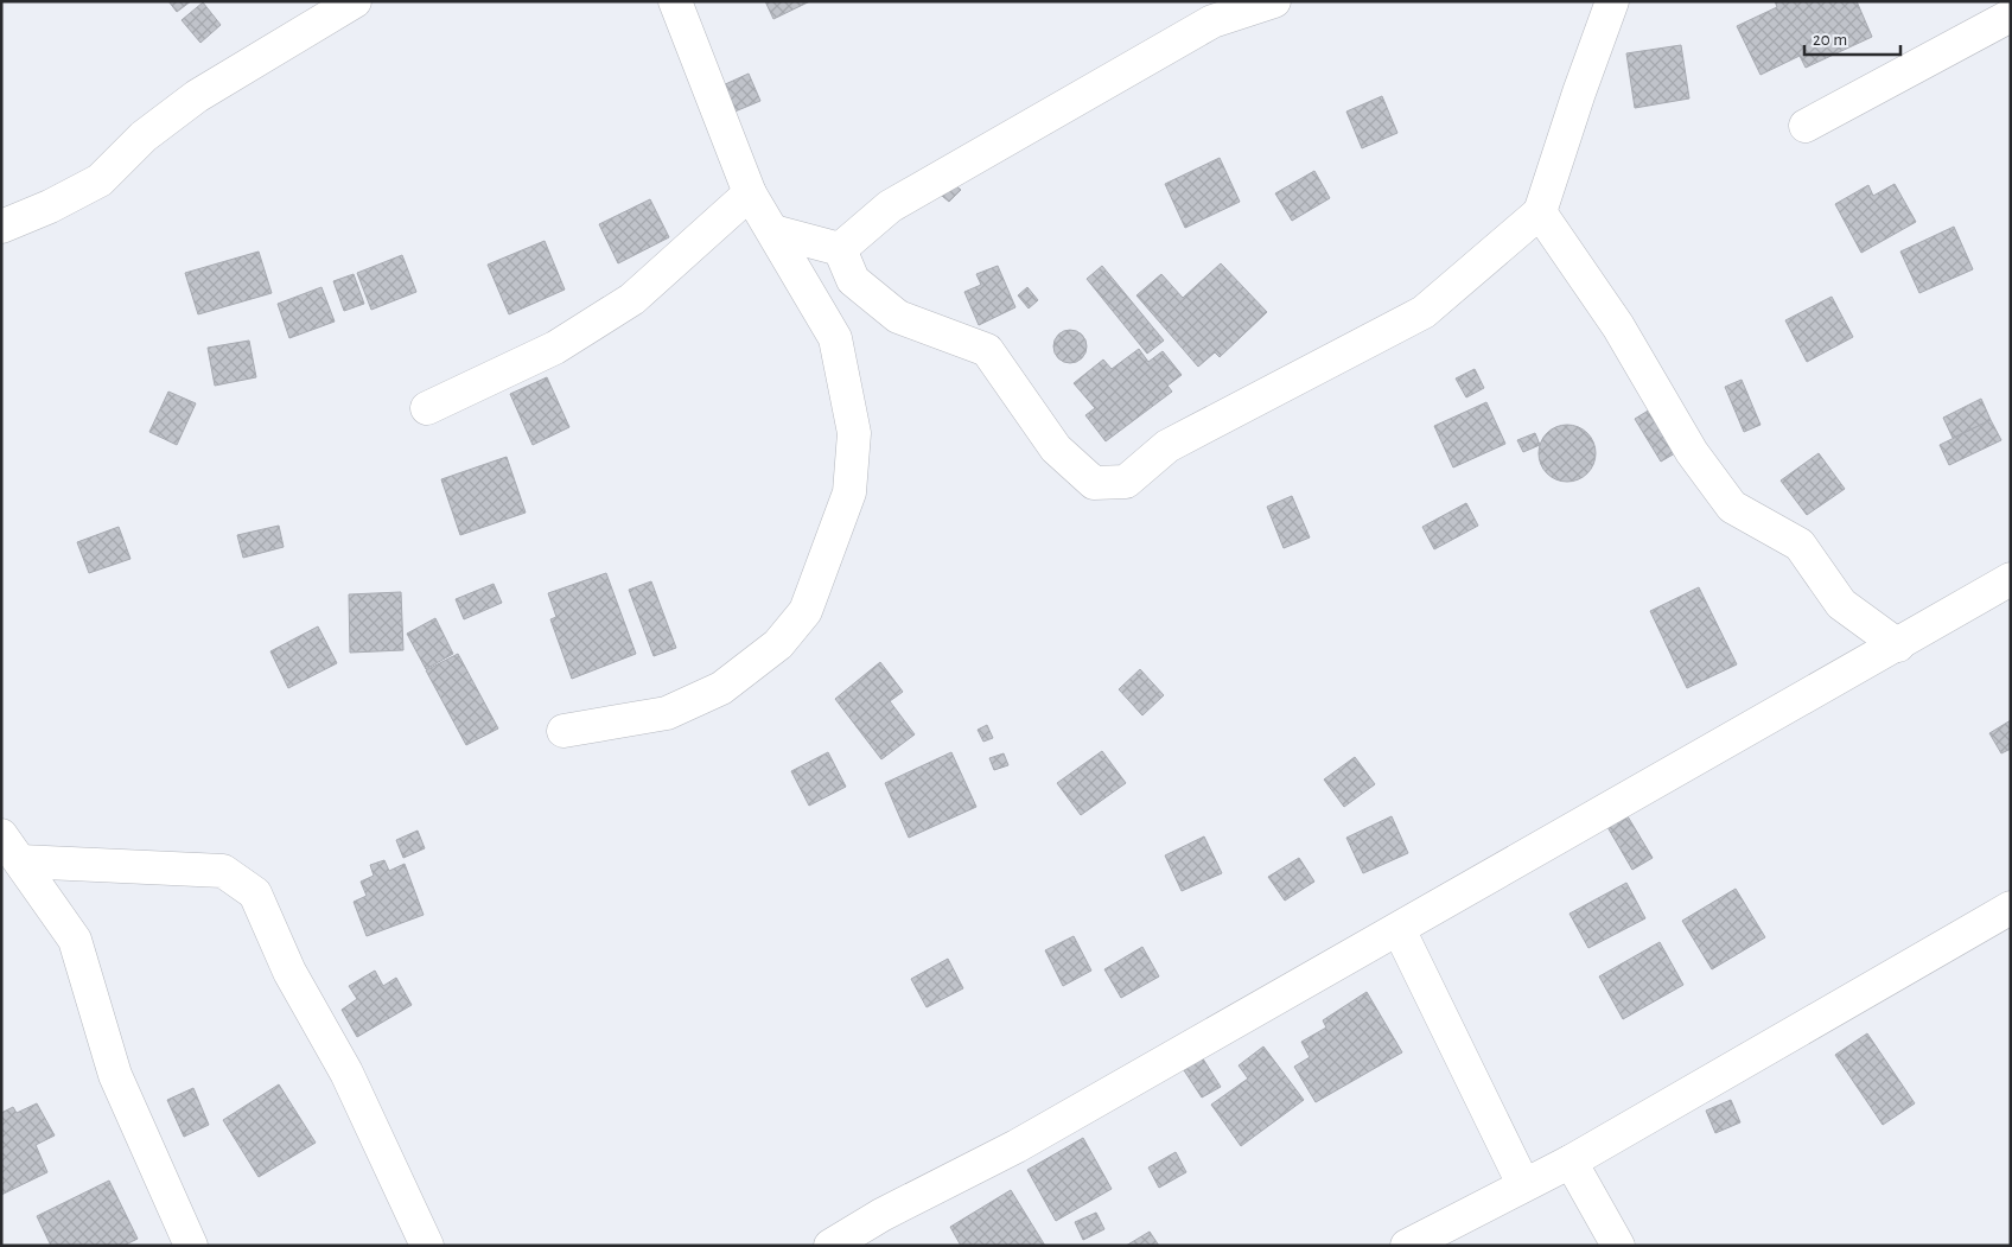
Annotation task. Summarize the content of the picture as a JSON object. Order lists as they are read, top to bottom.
{
  "scale_bar": "20 m"
}
